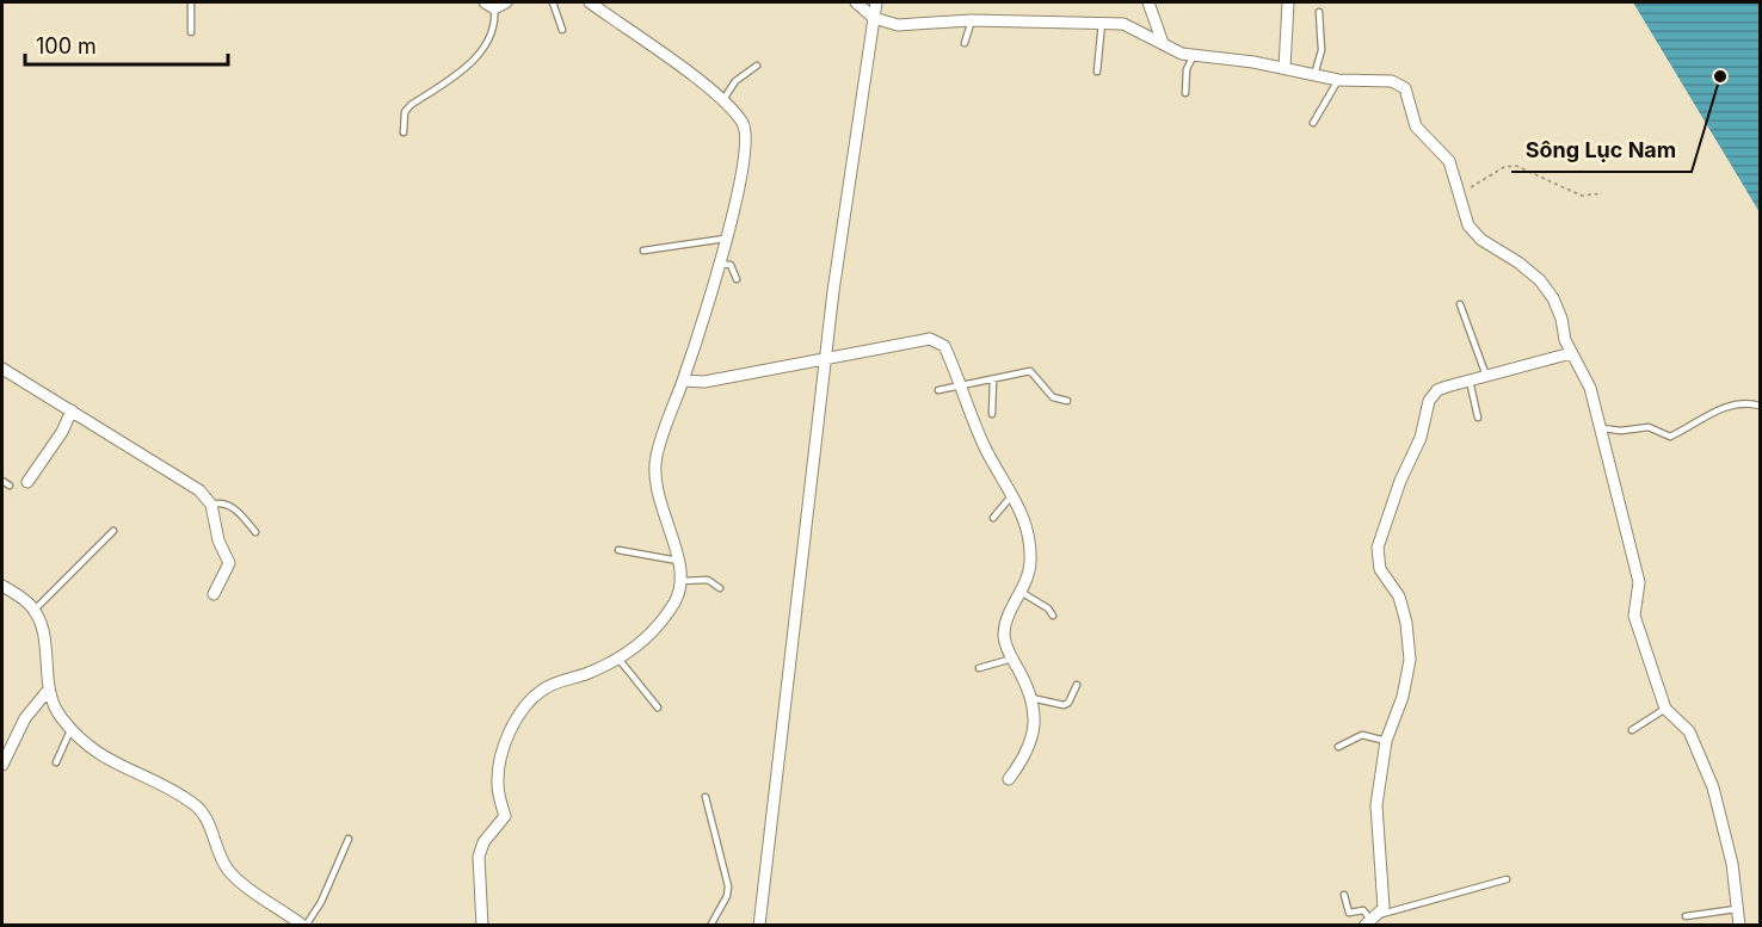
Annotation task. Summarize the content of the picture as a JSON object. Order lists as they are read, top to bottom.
{
  "places": ["Sông Lục Nam"],
  "scale_bar": "100 m"
}
